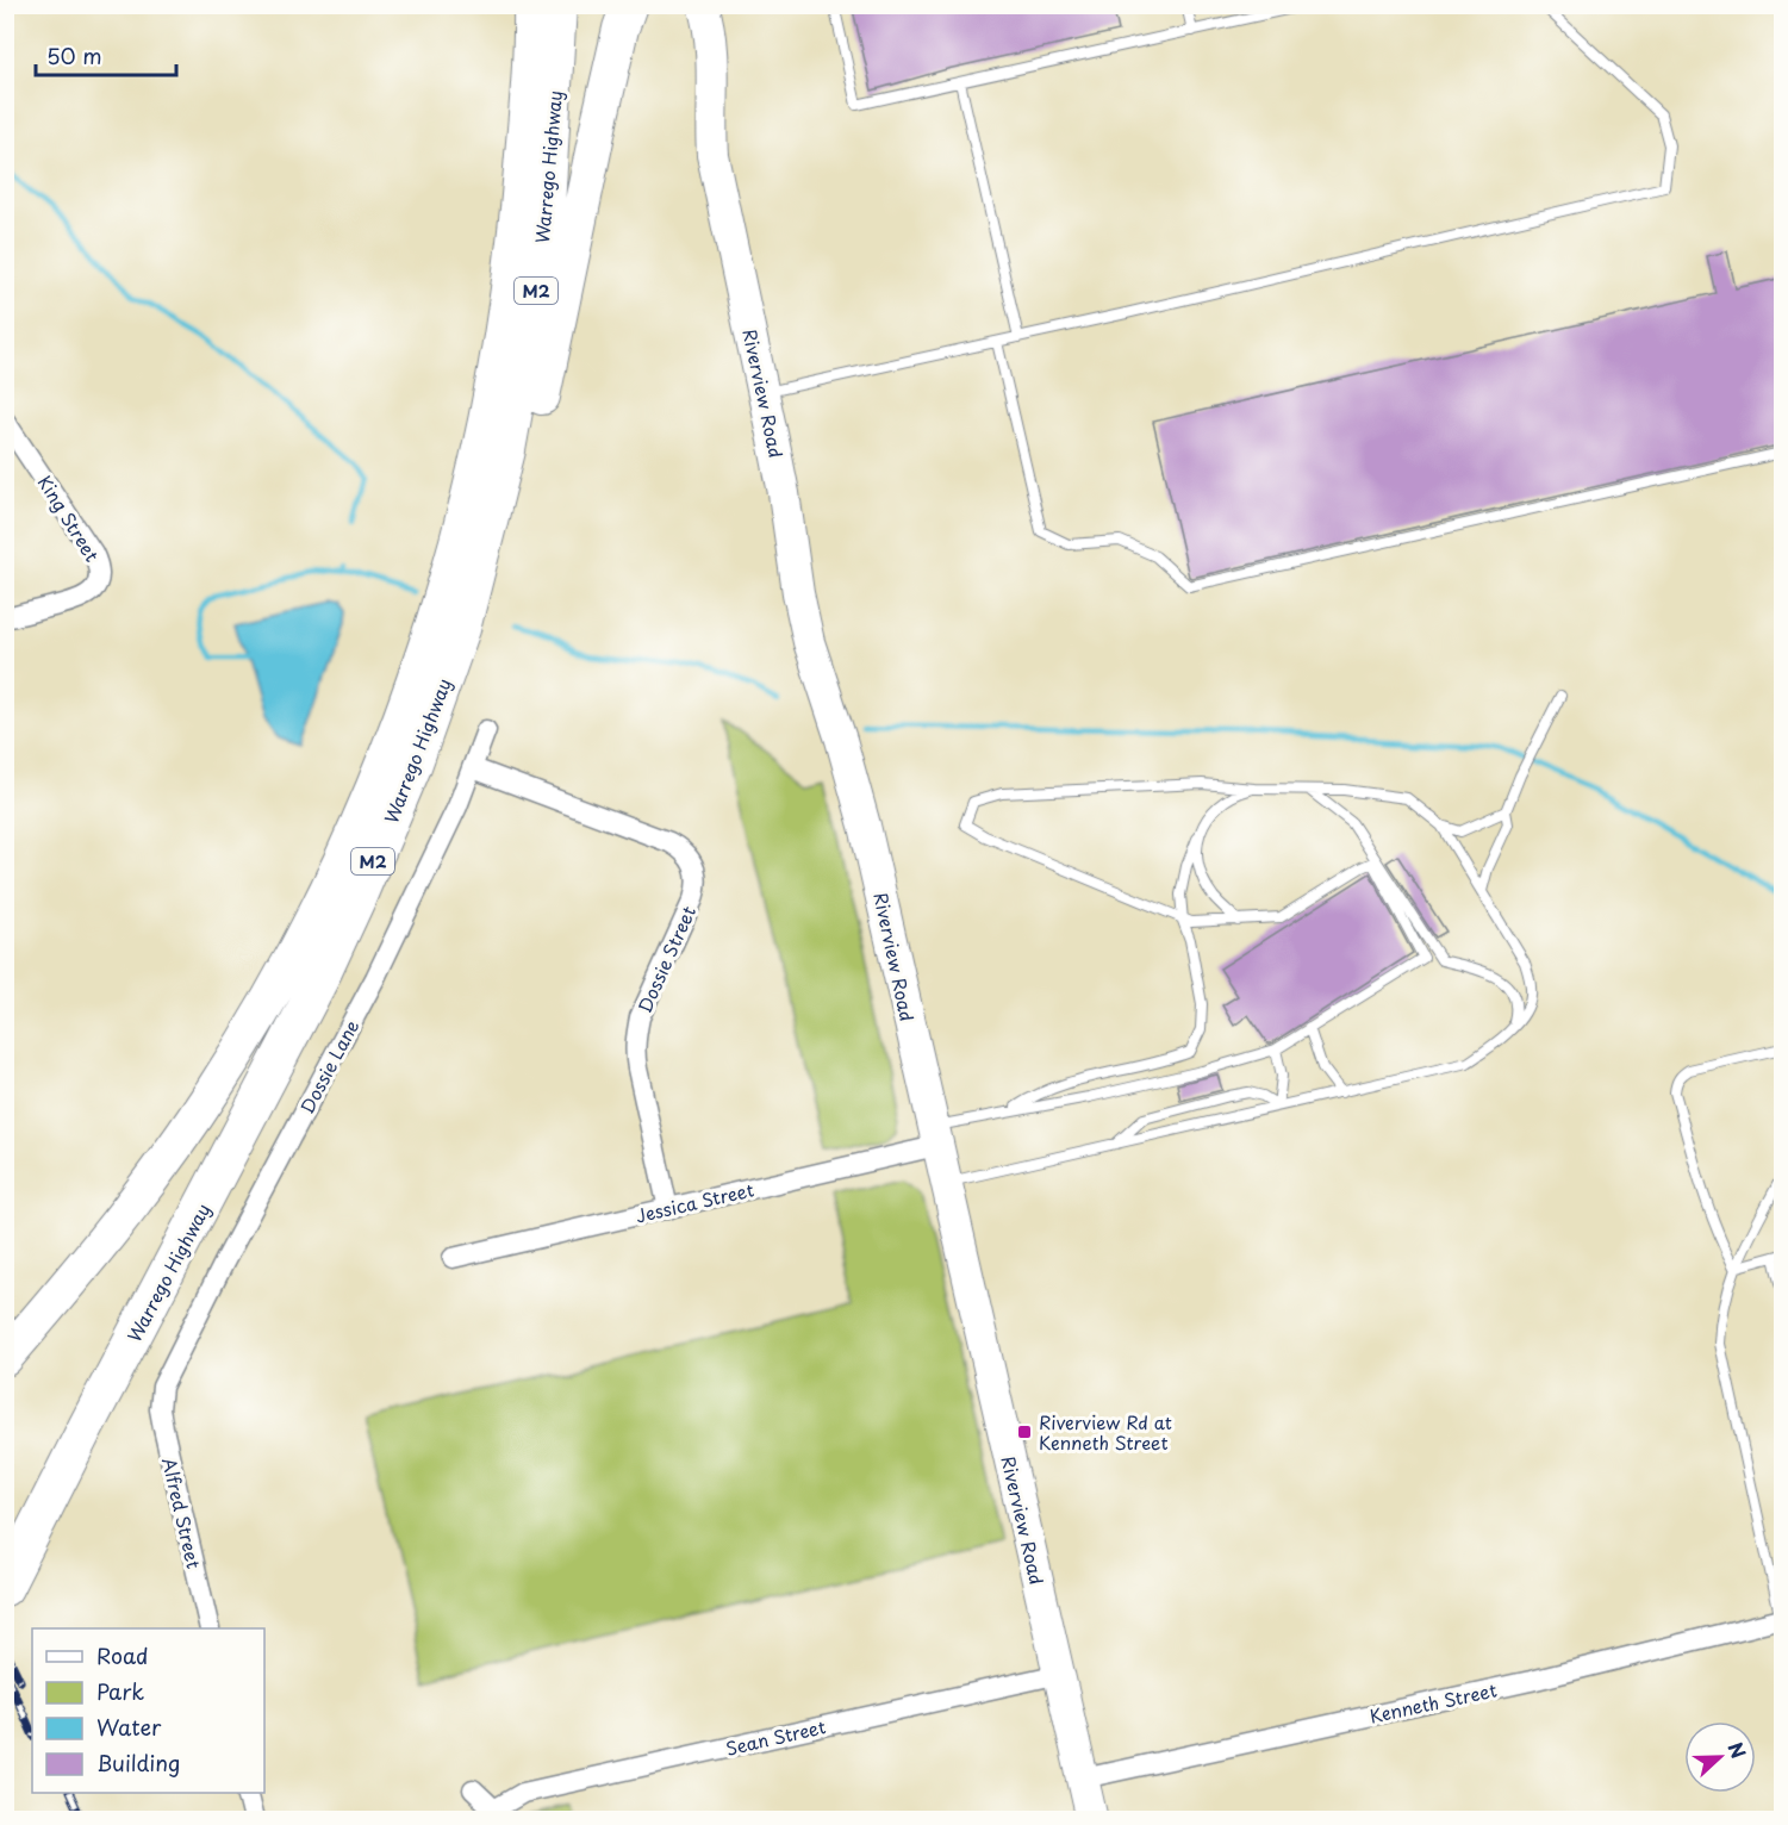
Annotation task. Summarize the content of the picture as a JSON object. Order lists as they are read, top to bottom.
{
  "streets": {
    "highway": ["Warrego Highway", "M2"],
    "main road": ["Riverview Road"],
    "street": [
      "King Street",
      "Dossie Street",
      "Dossie Lane",
      "Jessica Street",
      "Alfred Street",
      "Kenneth Street",
      "Sean Street"
    ]
  },
  "crossings": [
    ["Riverview Road", "Jessica Street"],
    ["Riverview Road", "Kenneth Street"],
    ["Riverview Road", "Sean Street"],
    ["Dossie Street", "Dossie Lane"],
    ["Dossie Street", "Jessica Street"],
    ["Dossie Lane", "Alfred Street"]
  ],
  "places": {
    "transit": ["Riverview Rd at Kenneth Street"]
  },
  "legend": [
    "Road",
    "Park",
    "Water",
    "Building"
  ],
  "scale_bar": "50 m",
  "north": "right"
}
